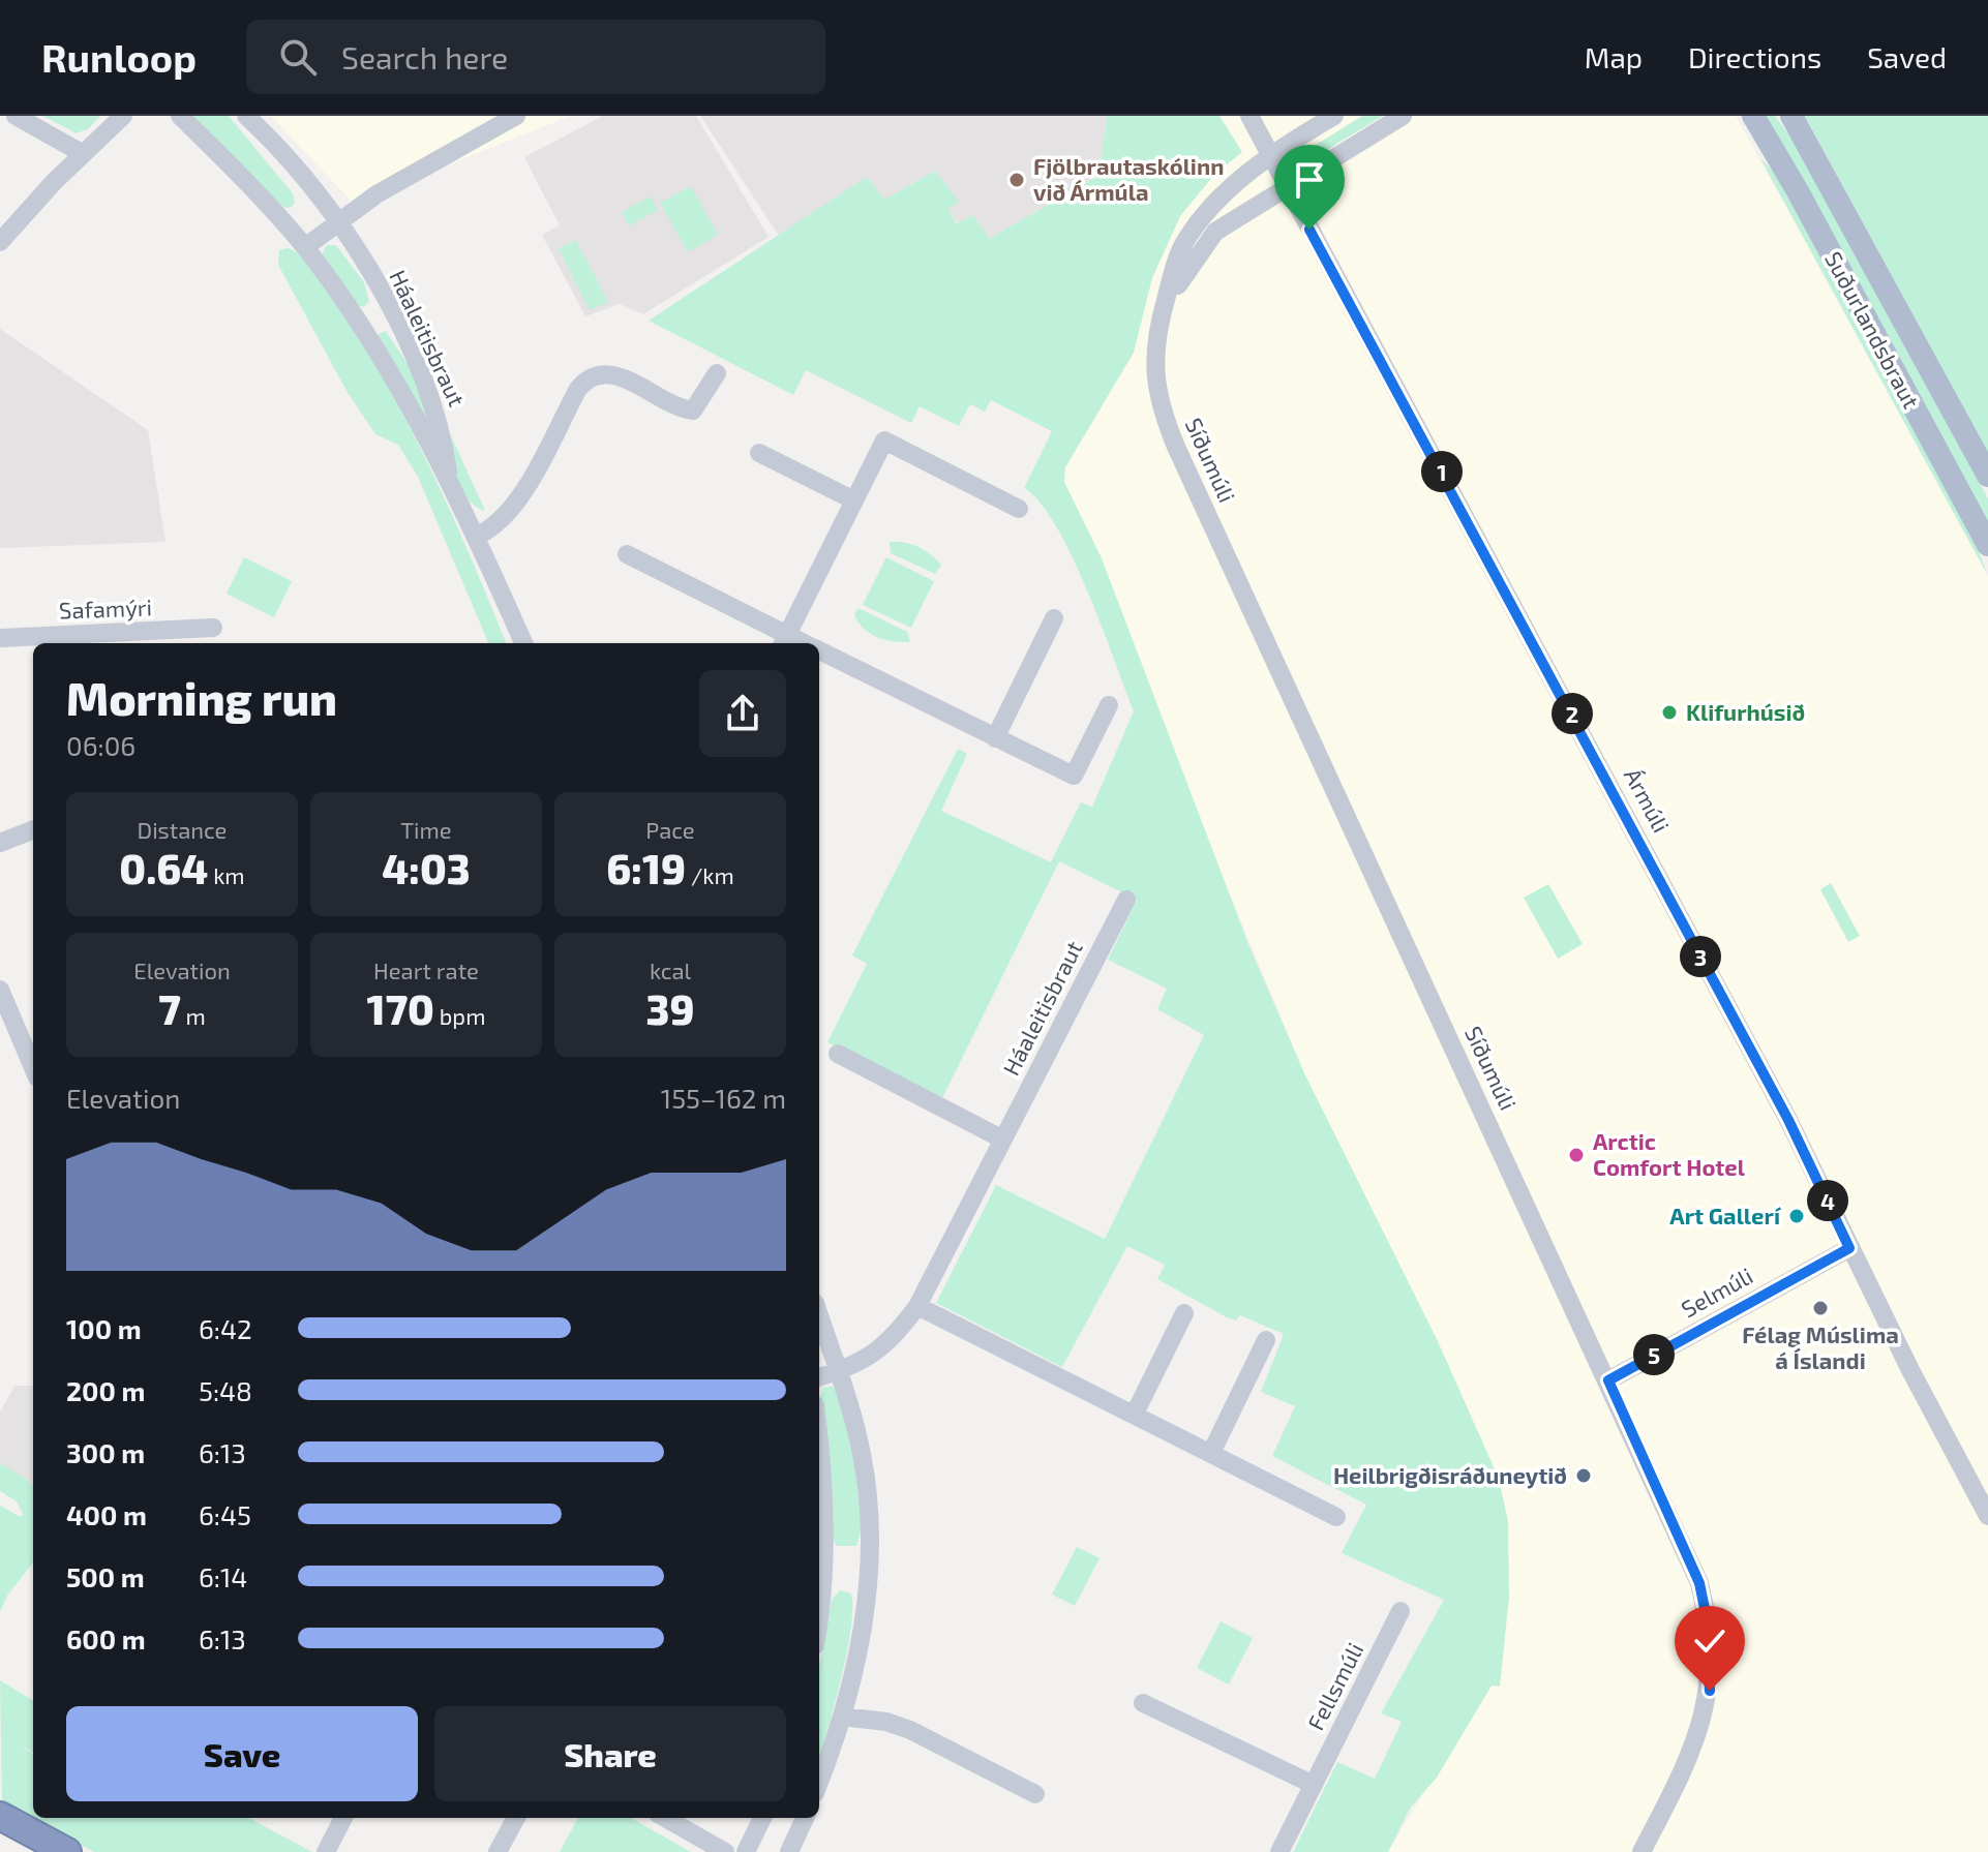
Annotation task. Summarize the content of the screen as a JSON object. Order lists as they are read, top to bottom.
{
  "streets": {
    "main road": ["Suðurlandsbraut"],
    "street": [
      "Háaleitisbraut",
      "Síðumúli",
      "Safamýri",
      "Ármúli",
      "Selmúli",
      "Fellsmúli"
    ]
  },
  "crossings": [
    ["Síðumúli", "Ármúli"],
    ["Síðumúli", "Selmúli"],
    ["Ármúli", "Selmúli"]
  ],
  "places": [
    "Fjölbrautaskólinn við Ármúla",
    "Klifurhúsið",
    "Arctic Comfort Hotel",
    "Art Gallerí",
    "Félag Múslima á Íslandi",
    "Heilbrigðisráðuneytið"
  ],
  "page": {
    "header": "Runloop",
    "search": "Search here",
    "nav": ["Map", "Directions", "Saved"],
    "pins": [
      "1",
      "2",
      "3",
      "4",
      "5"
    ],
    "heading": ["Morning run", "06:06"],
    "stats": [
      ["Distance", "0.64 km"],
      ["Time", "4:03"],
      ["Pace", "6:19 /km"],
      ["Elevation", "7 m"],
      ["Heart rate", "170 bpm"],
      ["kcal", "39"]
    ],
    "chart": ["Elevation", "155–162 m"],
    "list": [
      {
        "name": "100 m",
        "note": "6:42"
      },
      {
        "name": "200 m",
        "note": "5:48"
      },
      {
        "name": "300 m",
        "note": "6:13"
      },
      {
        "name": "400 m",
        "note": "6:45"
      },
      {
        "name": "500 m",
        "note": "6:14"
      },
      {
        "name": "600 m",
        "note": "6:13"
      }
    ],
    "buttons": ["Save", "Share"]
  }
}
